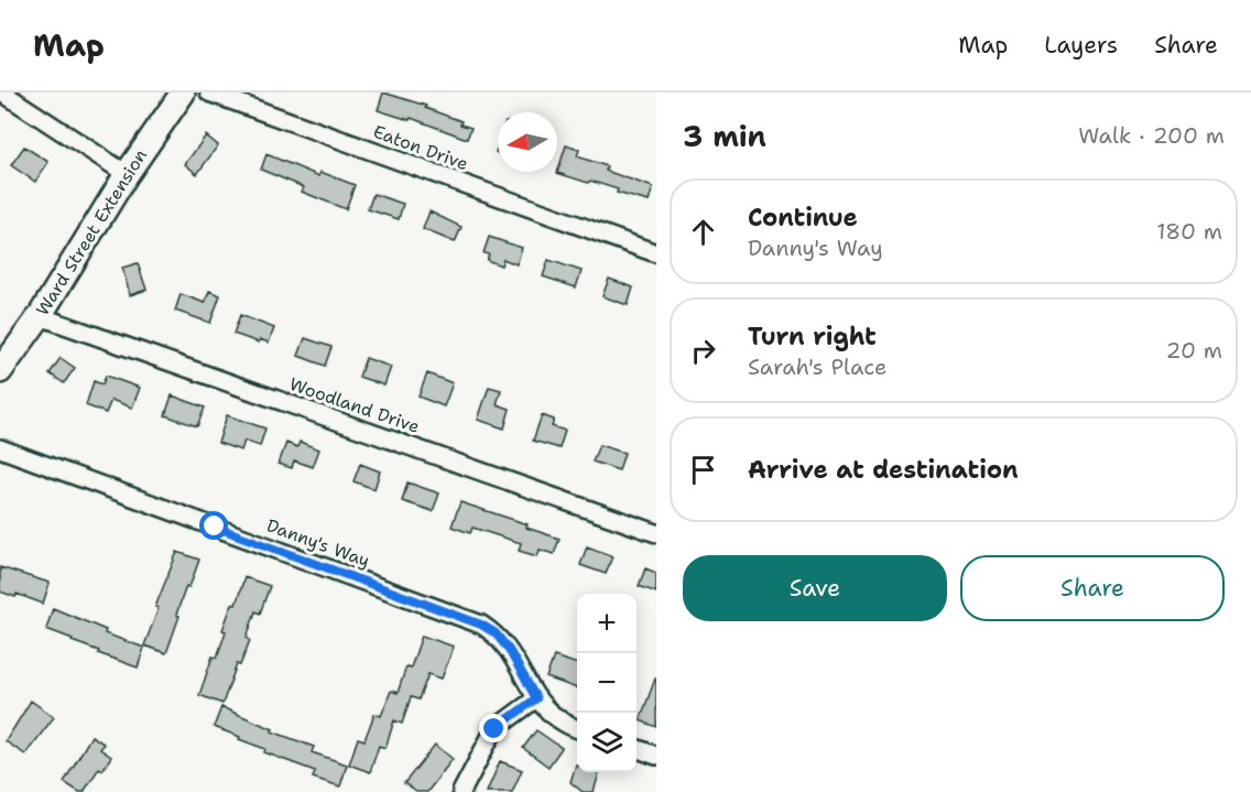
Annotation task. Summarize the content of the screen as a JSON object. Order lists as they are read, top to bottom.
{
  "streets": {
    "street": [
      "Eaton Drive",
      "Ward Street Extension",
      "Woodland Drive",
      "Danny's Way"
    ]
  },
  "crossings": [
    ["Ward Street Extension", "Woodland Drive"]
  ],
  "north": "left",
  "page": {
    "header": "Map",
    "nav": ["Map", "Layers", "Share"],
    "heading": ["3 min", "Walk · 200 m"],
    "list": [
      ["Continue", "Danny's Way", "180 m"],
      ["Turn right", "Sarah's Place", "20 m"],
      "Arrive at destination"
    ],
    "buttons": ["Save", "Share"],
    "map_buttons": ["+", "−"]
  }
}
